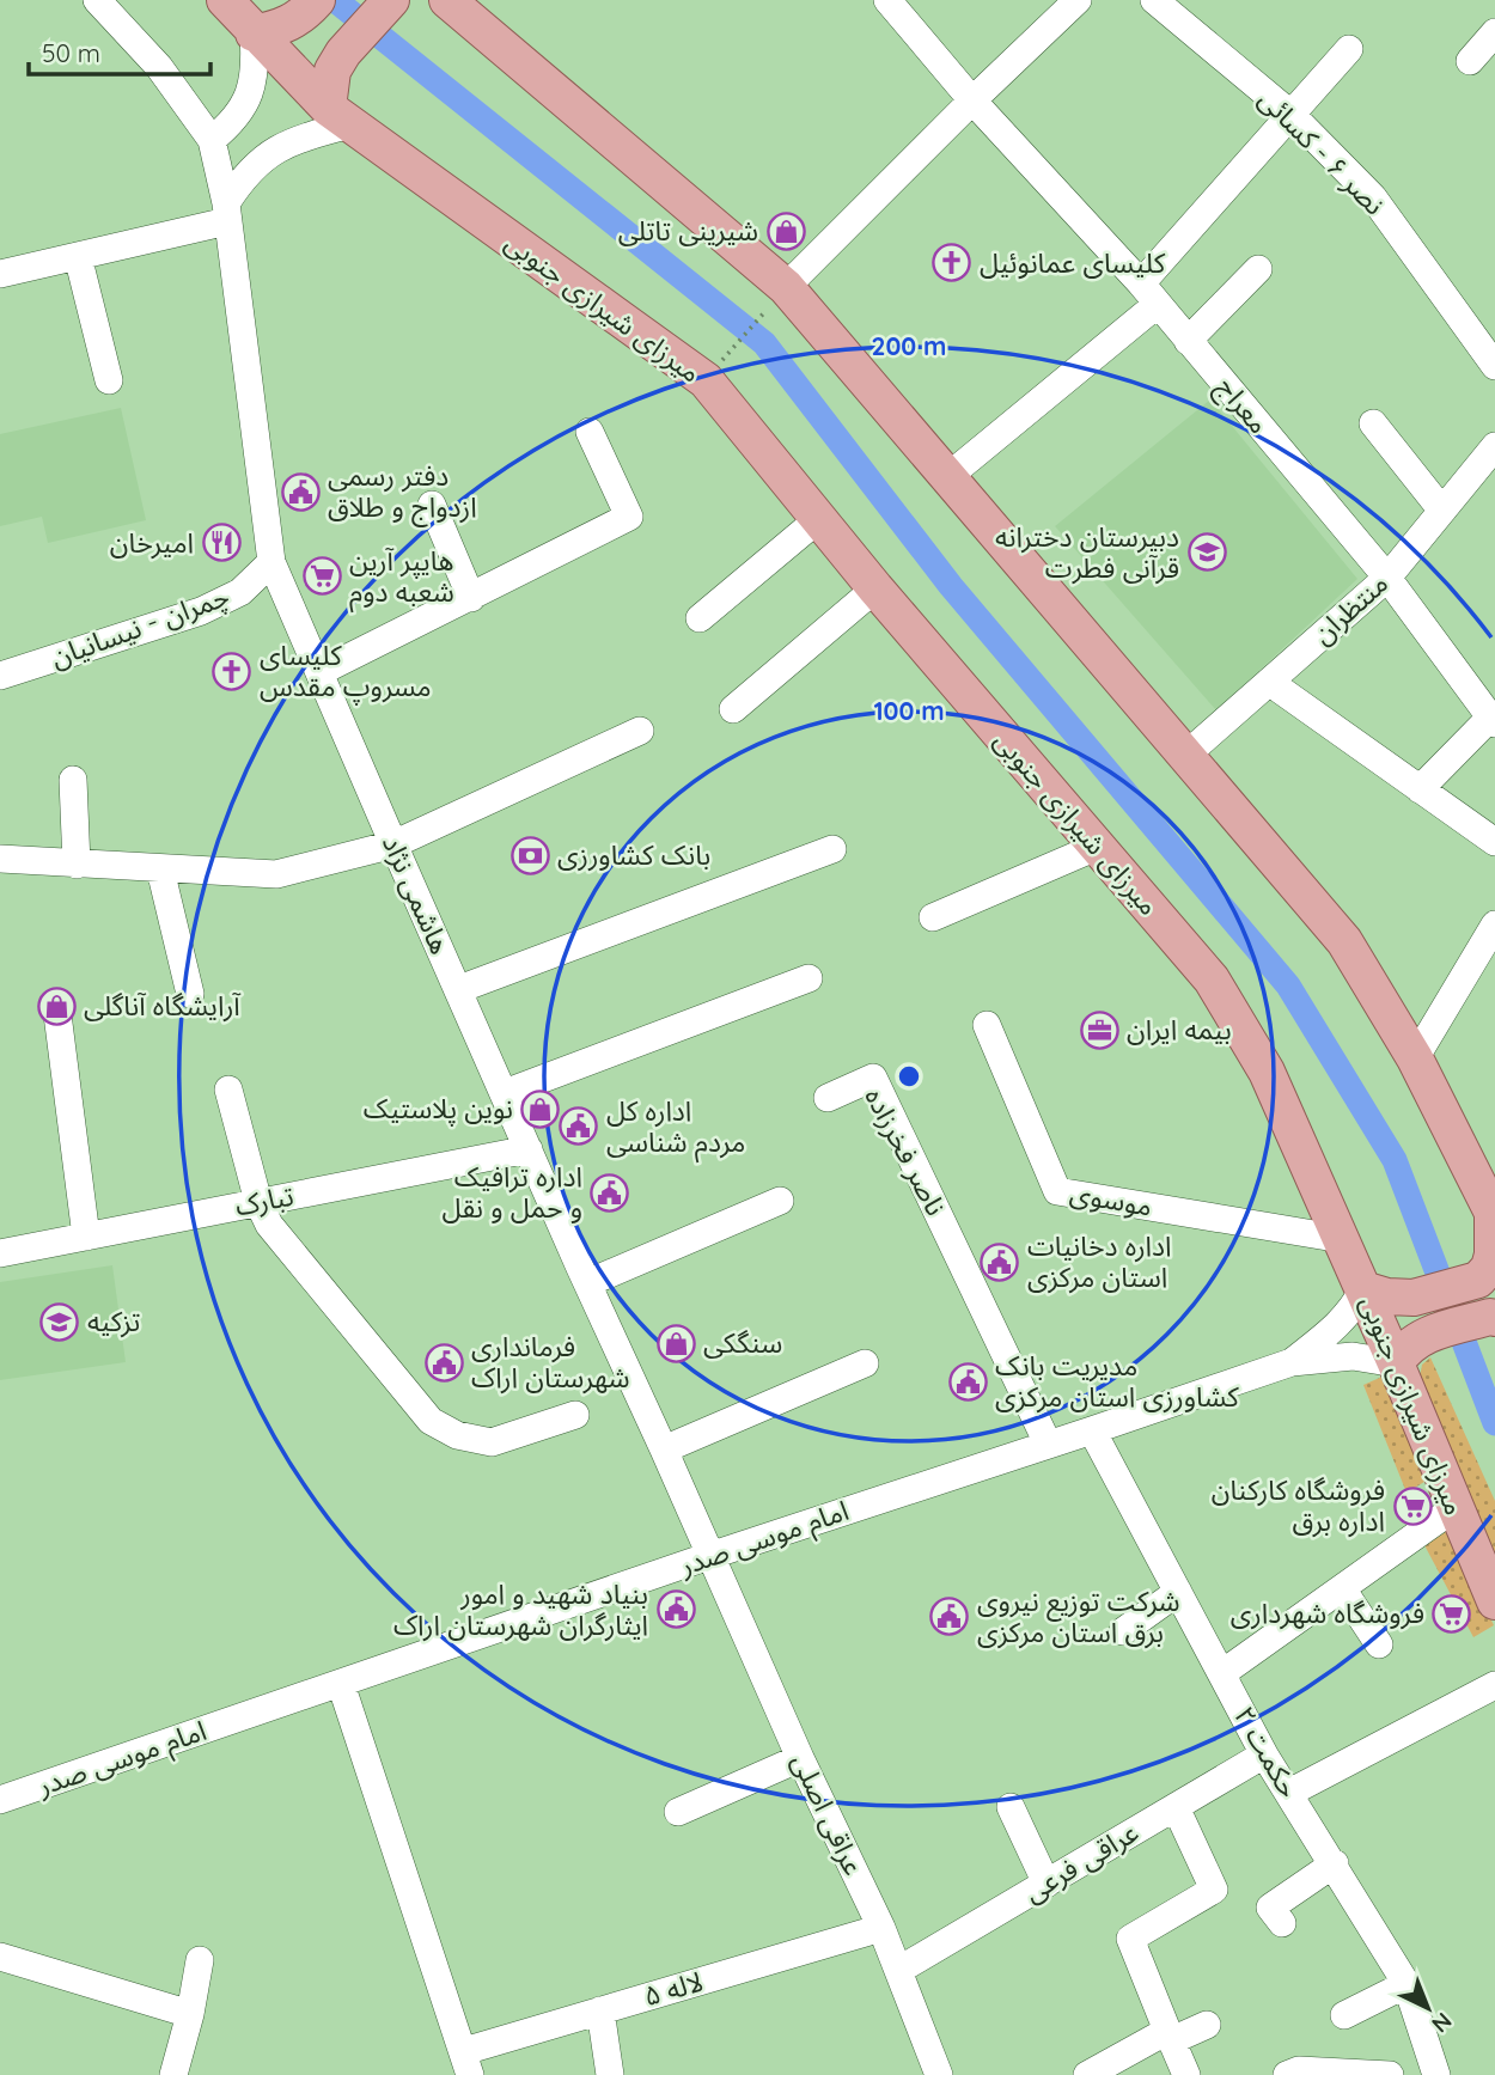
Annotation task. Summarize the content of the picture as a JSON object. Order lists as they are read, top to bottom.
{
  "streets": {
    "main road": ["میرزای شیرازی جنوبی"],
    "street": [
      "نصر ۶ - کسائی",
      "معراج",
      "منتظران",
      "چمران - نیسانیان",
      "هاشمی نژاد",
      "ناصر فخرزاده",
      "موسوی",
      "تبارک",
      "امام موسی صدر",
      "حکمت ۲",
      "عراقی اصلی",
      "عراقی فرعی",
      "لاله ۵"
    ]
  },
  "crossings": [
    ["میرزای شیرازی جنوبی", "موسوی"],
    ["میرزای شیرازی جنوبی", "امام موسی صدر"],
    ["معراج", "منتظران"],
    ["چمران - نیسانیان", "هاشمی نژاد"],
    ["هاشمی نژاد", "تبارک"],
    ["هاشمی نژاد", "امام موسی صدر"],
    ["هاشمی نژاد", "عراقی اصلی"],
    ["ناصر فخرزاده", "امام موسی صدر"],
    ["امام موسی صدر", "حکمت ۲"],
    ["امام موسی صدر", "عراقی اصلی"],
    ["حکمت ۲", "عراقی فرعی"],
    ["عراقی اصلی", "عراقی فرعی"],
    ["عراقی اصلی", "لاله ۵"]
  ],
  "places": {
    "shop": [
      "شیرینی تاتلی",
      "آرایشگاه آناگلی",
      "نوین پلاستیک",
      "سنگکی"
    ],
    "church": ["کلیسای عمانوئیل", "کلیسای مسروپ مقدس"],
    "public building": [
      "دفتر رسمی ازدواج و طلاق",
      "اداره کل مردم شناسی",
      "اداره ترافیک و حمل و نقل",
      "اداره دخانیات استان مرکزی",
      "فرمانداری شهرستان اراک",
      "مدیریت بانک کشاورزی استان مرکزی",
      "بنیاد شهید و امور ایثارگران شهرستان اراک",
      "شرکت توزیع نیروی برق استان مرکزی"
    ],
    "restaurant": ["امیرخان"],
    "school or university": ["دبیرستان دخترانه قرآنی فطرت", "تزکیه"],
    "supermarket": ["هایپر آرین شعبه دوم", "فروشگاه کارکنان اداره برق", "فروشگاه شهرداری"],
    "bank": ["بانک کشاورزی"],
    "office": ["بیمه ایران"]
  },
  "scale_bar": "50 m",
  "north": "bottom right",
  "rings": ["200 m", "100 m"]
}
